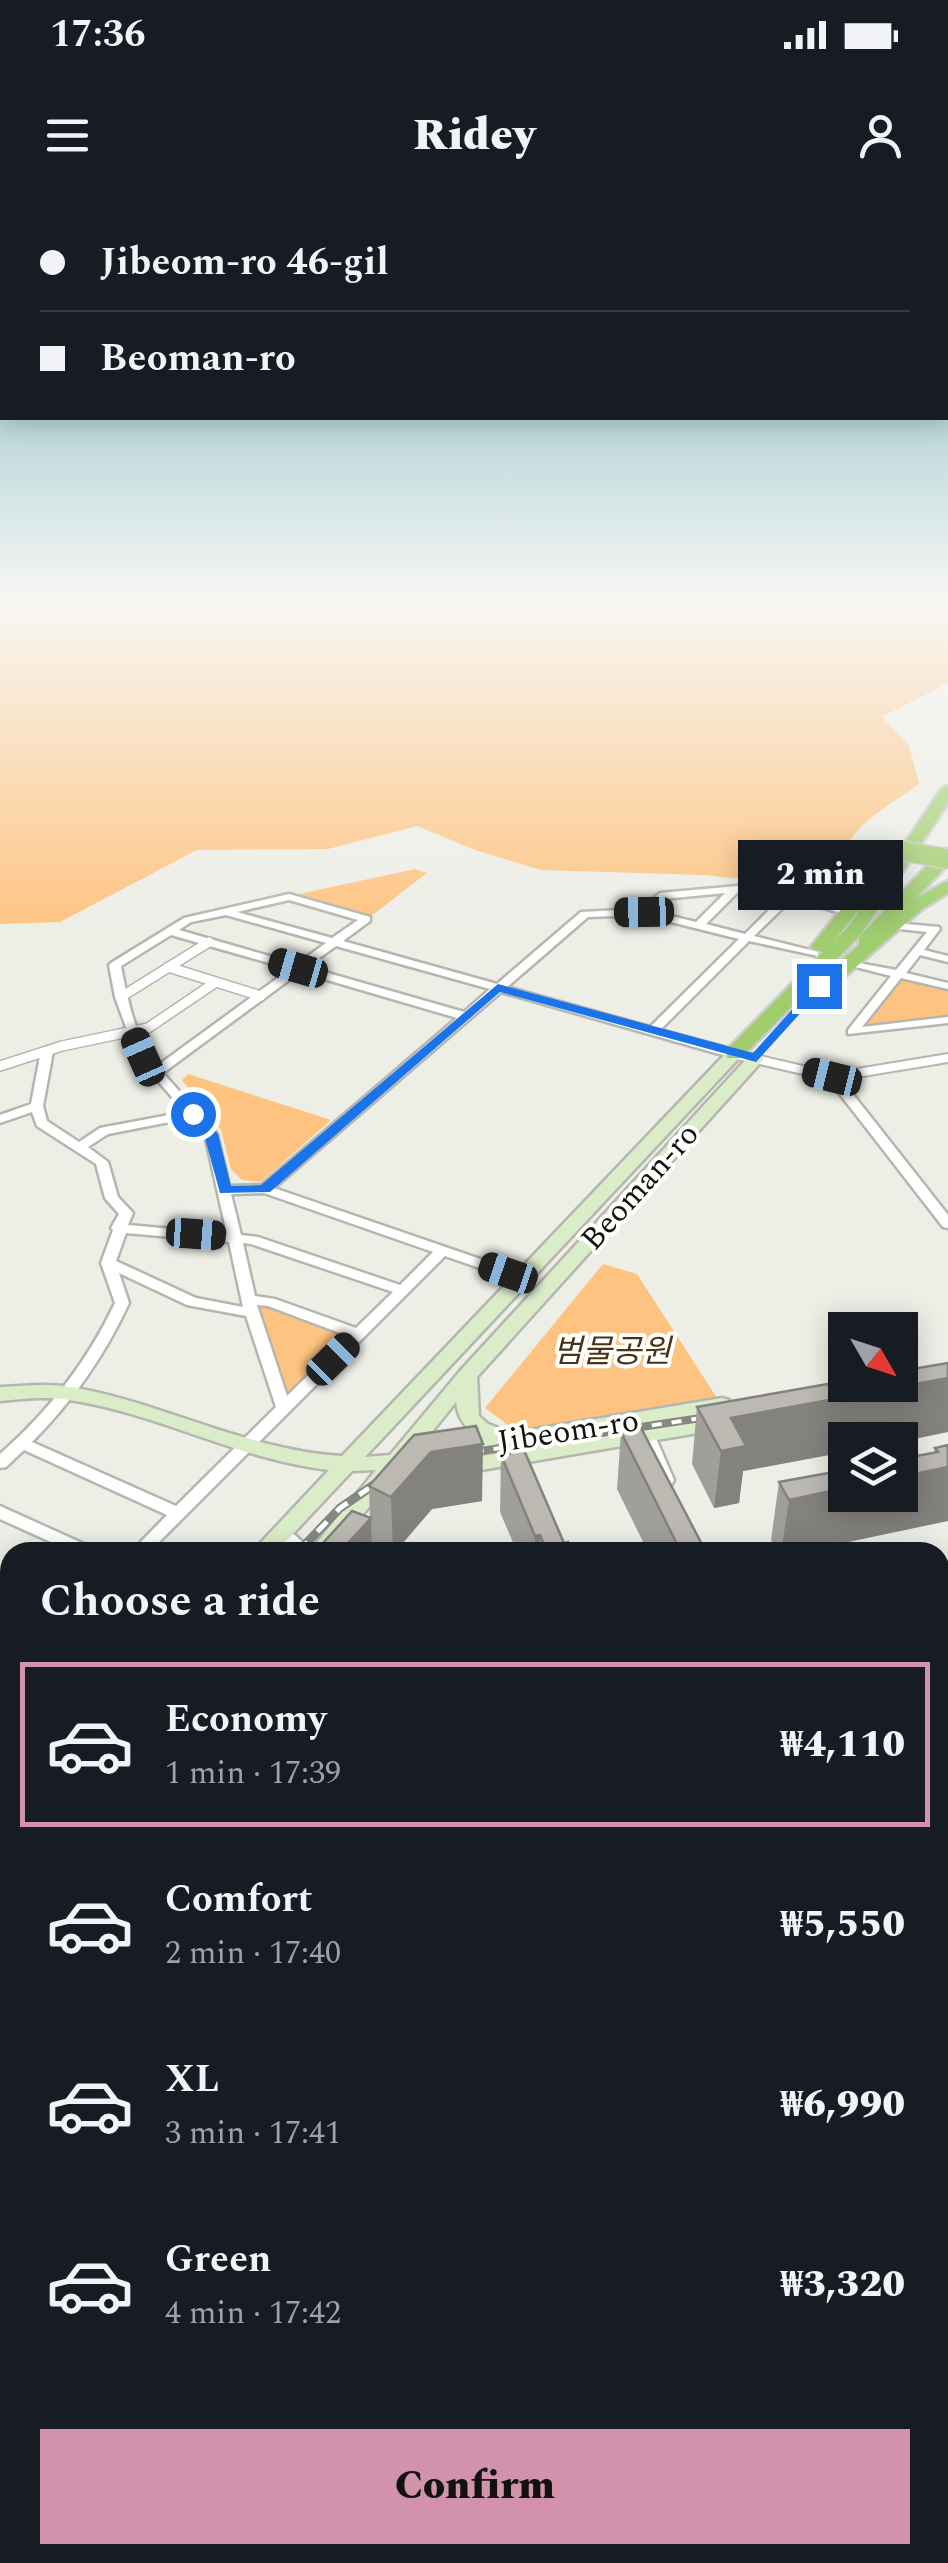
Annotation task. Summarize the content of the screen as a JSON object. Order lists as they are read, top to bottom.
{
  "streets": {
    "highway": ["Beoman-ro"],
    "main road": ["Jibeom-ro"]
  },
  "crossings": [
    ["Beoman-ro", "Jibeom-ro"]
  ],
  "parks": ["범물공원"],
  "north": "bottom right",
  "page": {
    "status": "17:36",
    "header": "Ridey",
    "banner": ["Jibeom-ro 46-gil", "Beoman-ro"],
    "bubble": "2 min",
    "heading": "Choose a ride",
    "list": [
      {
        "name": "Economy",
        "note": "1 min · 17:39",
        "value": "₩4,110"
      },
      {
        "name": "Comfort",
        "note": "2 min · 17:40",
        "value": "₩5,550"
      },
      {
        "name": "XL",
        "note": "3 min · 17:41",
        "value": "₩6,990"
      },
      {
        "name": "Green",
        "note": "4 min · 17:42",
        "value": "₩3,320"
      }
    ],
    "buttons": "Confirm"
  }
}
